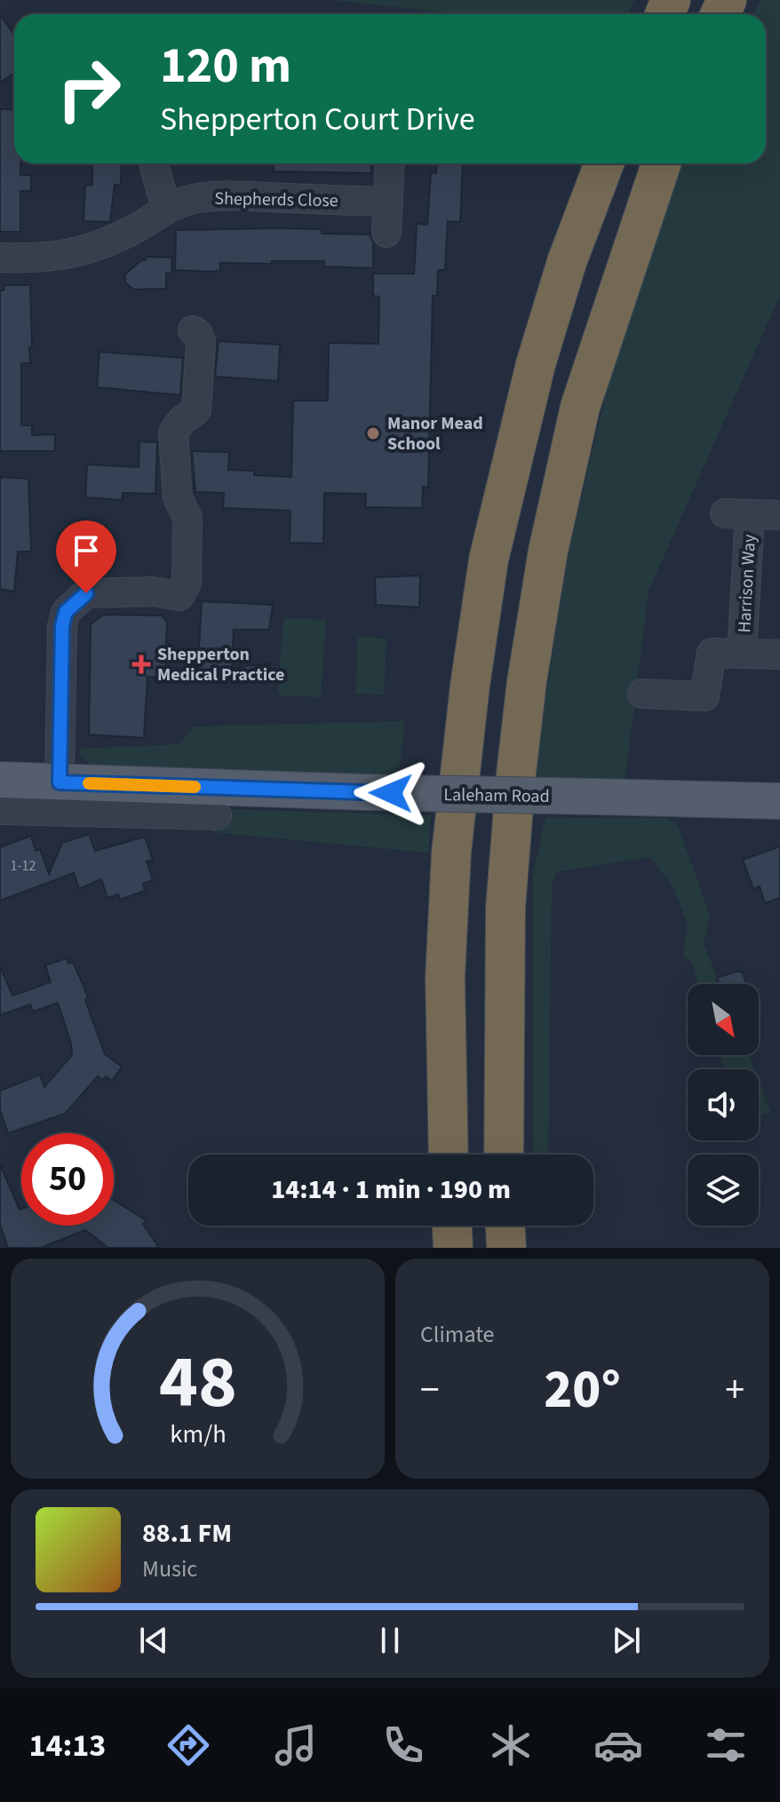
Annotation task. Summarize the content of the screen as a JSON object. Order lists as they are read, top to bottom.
{
  "streets": {
    "main road": ["Laleham Road"],
    "street": ["Shepherds Close", "Harrison Way"]
  },
  "places": {
    "other": ["Manor Mead School"],
    "health": ["Shepperton Medical Practice"]
  },
  "house_numbers": ["1-12"],
  "north": "bottom right",
  "page": {
    "turn": ["120 m", "Shepperton Court Drive"],
    "limit": "50",
    "trip": "14:14 · 1 min · 190 m",
    "tile": "Climate",
    "heat": ["−", "20°", "+"],
    "song": ["88.1 FM", "Music"],
    "tabs": "14:13",
    "gauge": ["48", "km/h"]
  }
}
